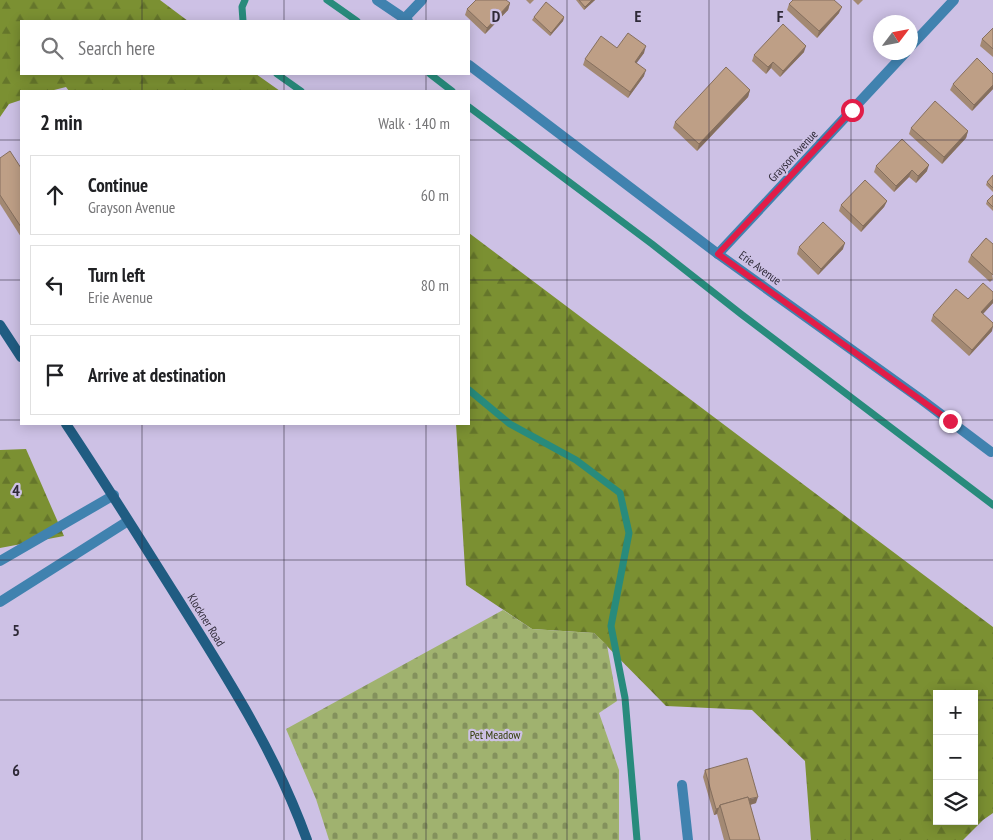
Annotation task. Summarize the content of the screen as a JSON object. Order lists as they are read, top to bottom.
{
  "streets": {
    "main road": ["Klockner Road"],
    "street": ["Grayson Avenue", "Erie Avenue"]
  },
  "crossings": [
    ["Grayson Avenue", "Erie Avenue"]
  ],
  "parks": ["Pet Meadow"],
  "north": "top right",
  "page": {
    "search": "Search here",
    "heading": ["2 min", "Walk · 140 m"],
    "list": [
      ["Continue", "Grayson Avenue", "60 m"],
      ["Turn left", "Erie Avenue", "80 m"],
      "Arrive at destination"
    ],
    "map_buttons": ["+", "−"]
  },
  "grid": {
    "columns": ["D", "E", "F"],
    "rows": ["4", "5", "6"]
  }
}
